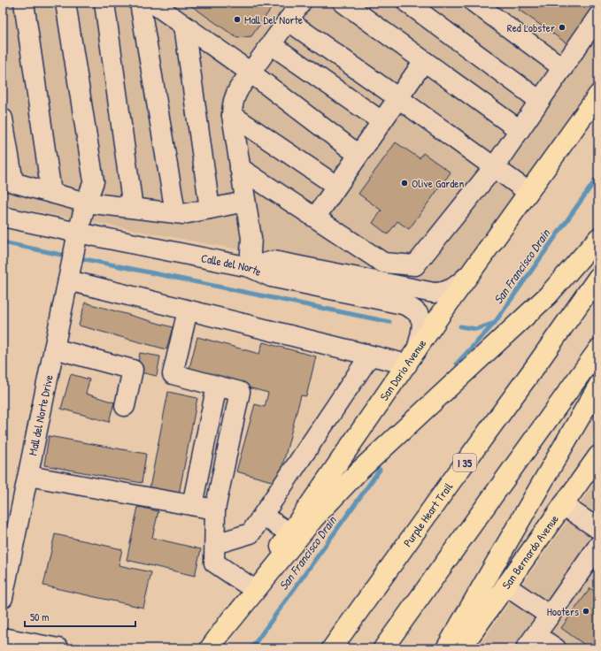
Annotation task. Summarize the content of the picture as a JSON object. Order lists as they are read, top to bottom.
{
  "streets": {
    "main road": [
      "San Dario Avenue",
      "I 35",
      "Purple Heart Trail",
      "San Bernardo Avenue"
    ],
    "street": ["Calle del Norte", "Mall del Norte Drive"]
  },
  "crossings": [
    ["Calle del Norte", "San Dario Avenue"],
    ["Calle del Norte", "Mall del Norte Drive"]
  ],
  "water": ["San Francisco Drain"],
  "places": [
    "Mall Del Norte",
    "Red Lobster",
    "Olive Garden",
    "Hooters"
  ],
  "scale_bar": "50 m"
}
